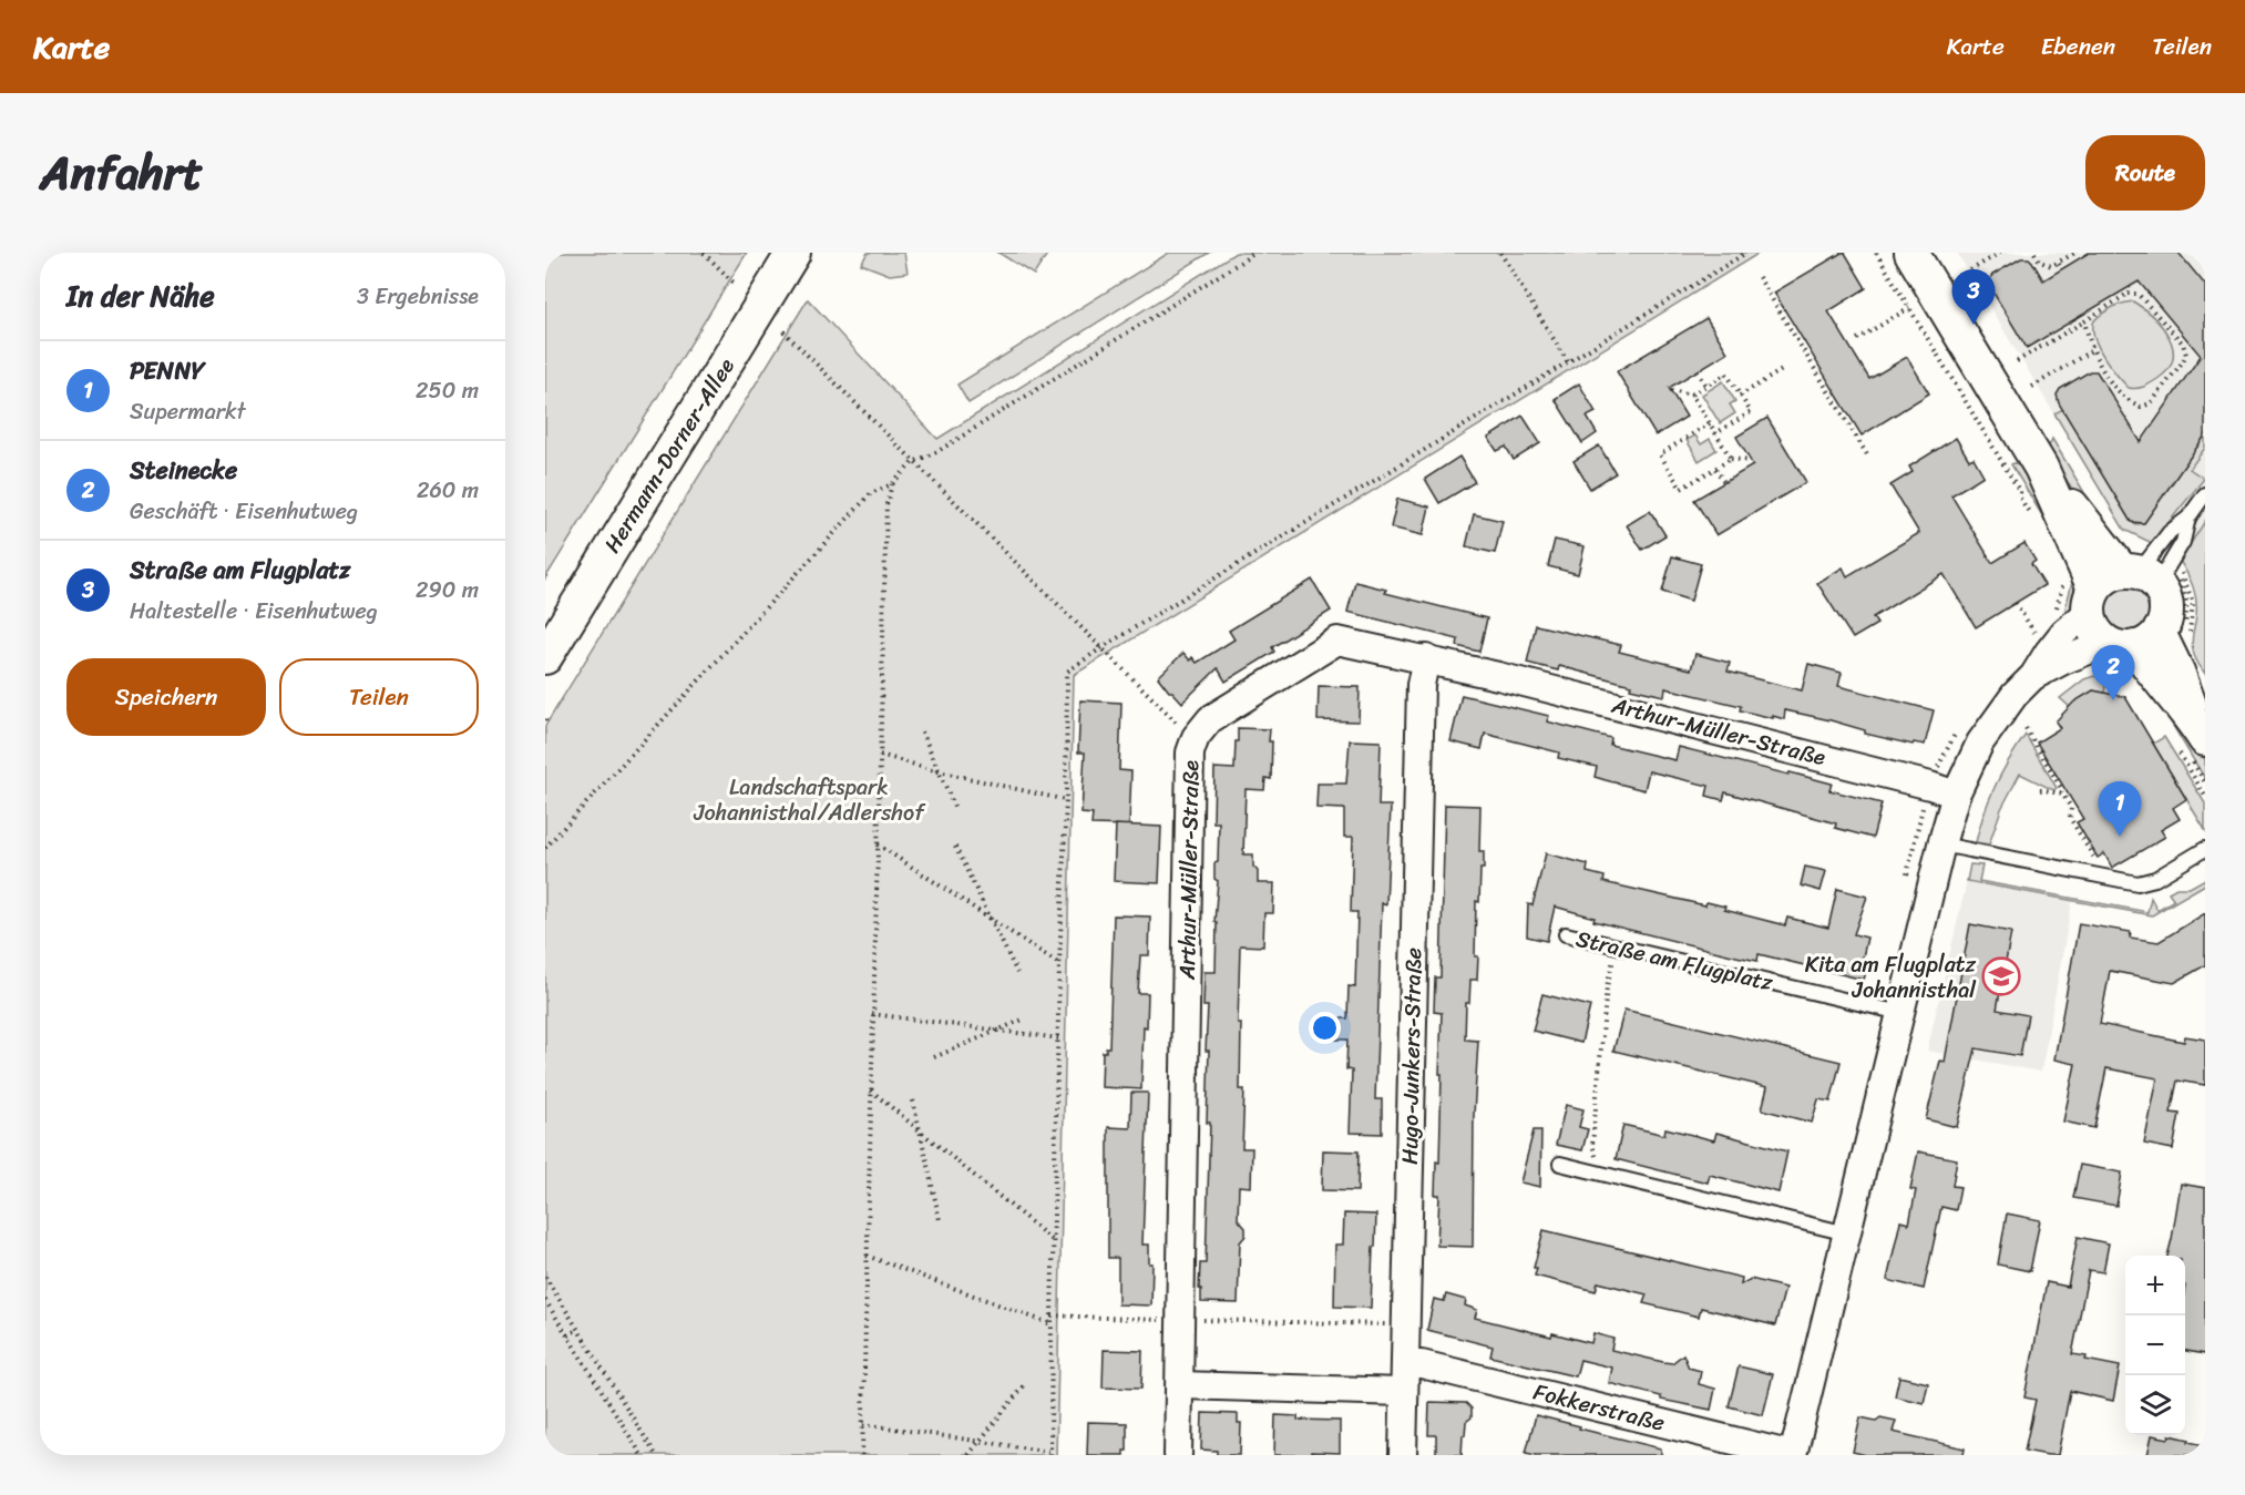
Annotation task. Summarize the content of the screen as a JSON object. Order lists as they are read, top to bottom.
{
  "streets": {
    "street": [
      "Hermann-Dorner-Allee",
      "Arthur-Müller-Straße",
      "Hugo-Junkers-Straße",
      "Fokkerstraße"
    ],
    "lane": ["Straße am Flugplatz"]
  },
  "crossings": [
    ["Arthur-Müller-Straße", "Hugo-Junkers-Straße"],
    ["Hugo-Junkers-Straße", "Fokkerstraße"]
  ],
  "parks": ["Landschaftspark Johannisthal/Adlershof"],
  "places": {
    "school or university": ["Kita am Flugplatz Johannisthal"]
  },
  "page": {
    "header": "Karte",
    "nav": ["Karte", "Ebenen", "Teilen"],
    "title": "Anfahrt",
    "buttons": [
      "Route",
      ["Speichern", "Teilen"]
    ],
    "heading": ["In der Nähe", "3 Ergebnisse"],
    "pins": ["3", "2", "1"],
    "list": [
      {
        "mark": "1",
        "name": "PENNY",
        "note": "Supermarkt",
        "value": "250 m"
      },
      {
        "mark": "2",
        "name": "Steinecke",
        "note": "Geschäft · Eisenhutweg",
        "value": "260 m"
      },
      {
        "mark": "3",
        "name": "Straße am Flugplatz",
        "note": "Haltestelle · Eisenhutweg",
        "value": "290 m"
      }
    ],
    "map_buttons": ["+", "−"]
  }
}
